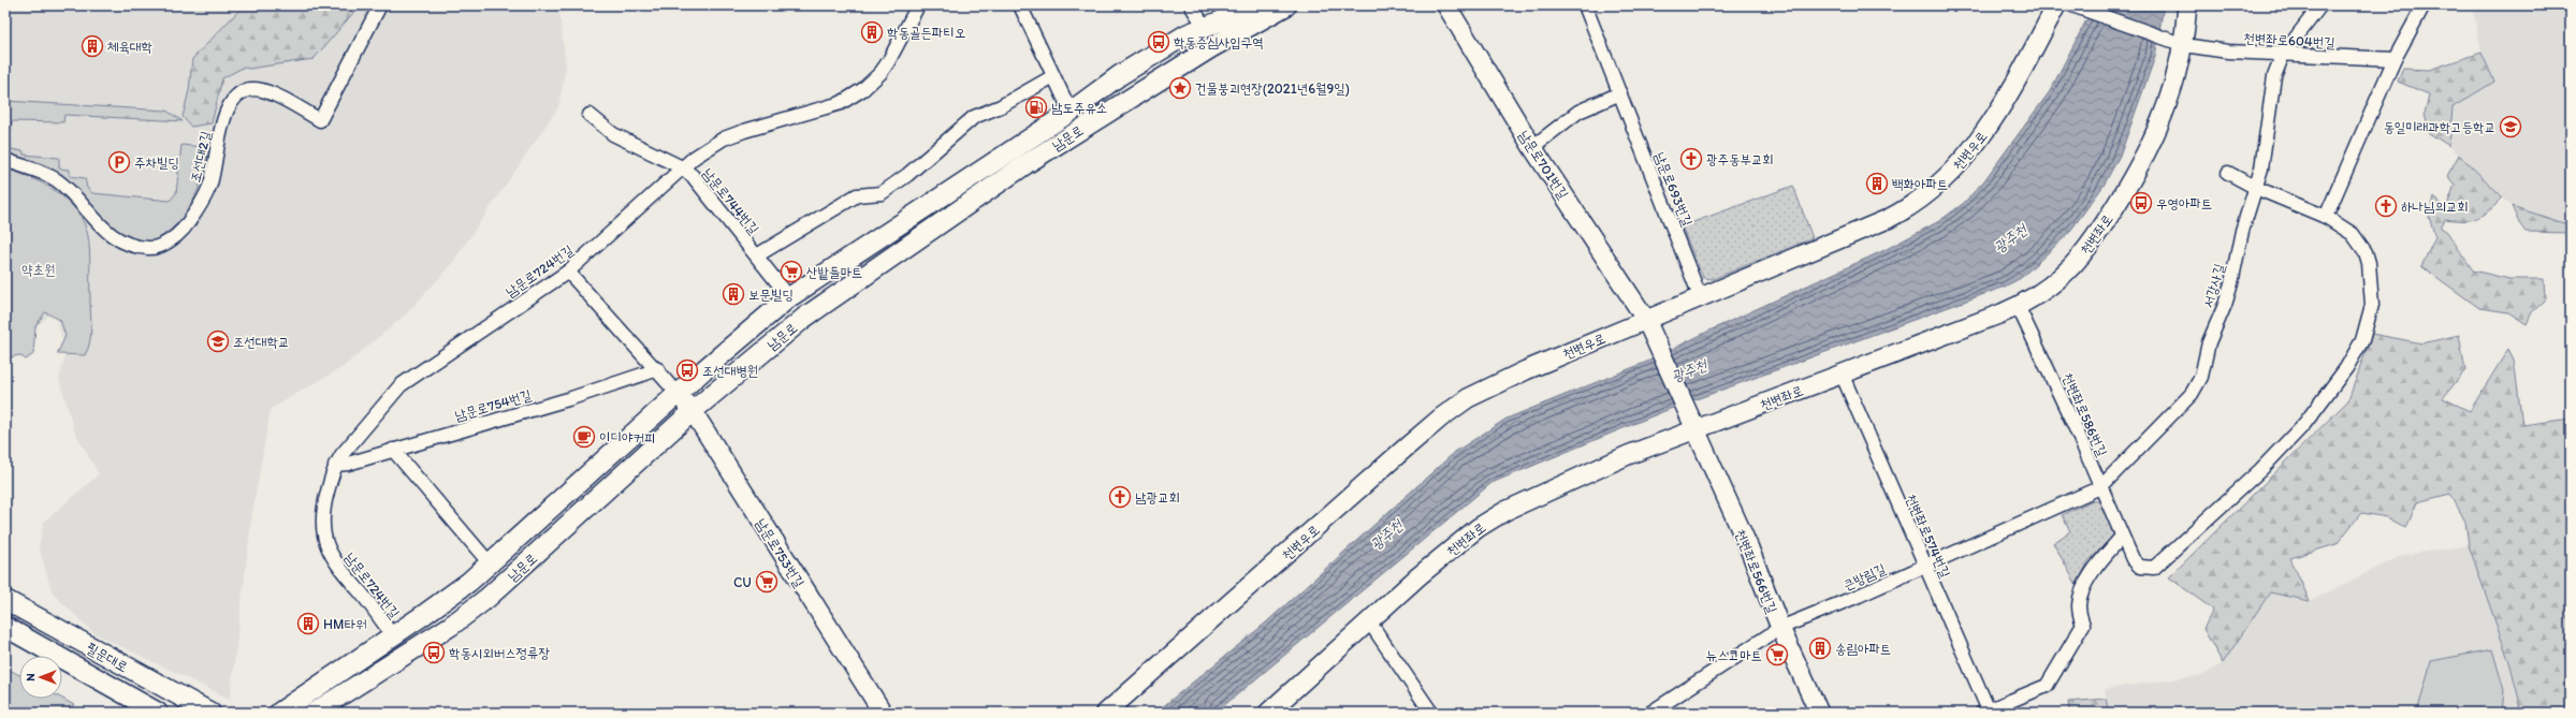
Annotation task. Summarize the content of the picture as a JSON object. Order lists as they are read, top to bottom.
{
  "streets": {
    "main road": ["남문로", "필문대로"],
    "street": [
      "천변좌로604번길",
      "천변우로",
      "조선대2길",
      "남문로701번길",
      "남문로693번길",
      "남문로744번길",
      "천변좌로",
      "남문로724번길",
      "서강사길",
      "남문로754번길",
      "천변좌로586번길",
      "천변좌로574번길",
      "남문로753번길",
      "천변좌로566번길",
      "큰방림길"
    ]
  },
  "crossings": [
    ["천변좌로604번길", "천변좌로"],
    ["천변좌로604번길", "서강사길"],
    ["남문로", "남문로744번길"],
    ["남문로", "남문로724번길"],
    ["남문로", "남문로754번길"],
    ["남문로", "남문로753번길"],
    ["천변우로", "남문로701번길"],
    ["천변우로", "남문로693번길"],
    ["남문로701번길", "천변좌로"],
    ["남문로701번길", "천변좌로566번길"],
    ["남문로744번길", "남문로724번길"],
    ["천변좌로", "천변좌로586번길"],
    ["천변좌로", "천변좌로574번길"],
    ["천변좌로", "천변좌로566번길"],
    ["남문로724번길", "남문로754번길"],
    ["서강사길", "천변좌로586번길"],
    ["서강사길", "큰방림길"],
    ["천변좌로586번길", "큰방림길"],
    ["천변좌로574번길", "큰방림길"],
    ["천변좌로566번길", "큰방림길"]
  ],
  "water": ["광주천"],
  "parks": ["약초원"],
  "places": {
    "building": [
      "학동골든파티오",
      "체육대학",
      "백화아파트",
      "보문빌딩",
      "HM타워",
      "송림아파트"
    ],
    "bus stop": [
      "학동증심사입구역",
      "우영아파트",
      "조선대병원",
      "학동시외버스정류장"
    ],
    "place": ["건물붕괴현장(2021년6월9일)"],
    "fuel station": ["남도주유소"],
    "school or university": ["동일미래과학고등학교", "조선대학교"],
    "church": ["광주동부교회", "하나님의교회", "남광교회"],
    "parking": ["주차빌딩"],
    "supermarket": ["산밭들마트", "CU", "뉴스코마트"],
    "cafe": ["이디야커피"]
  },
  "north": "left"
}
